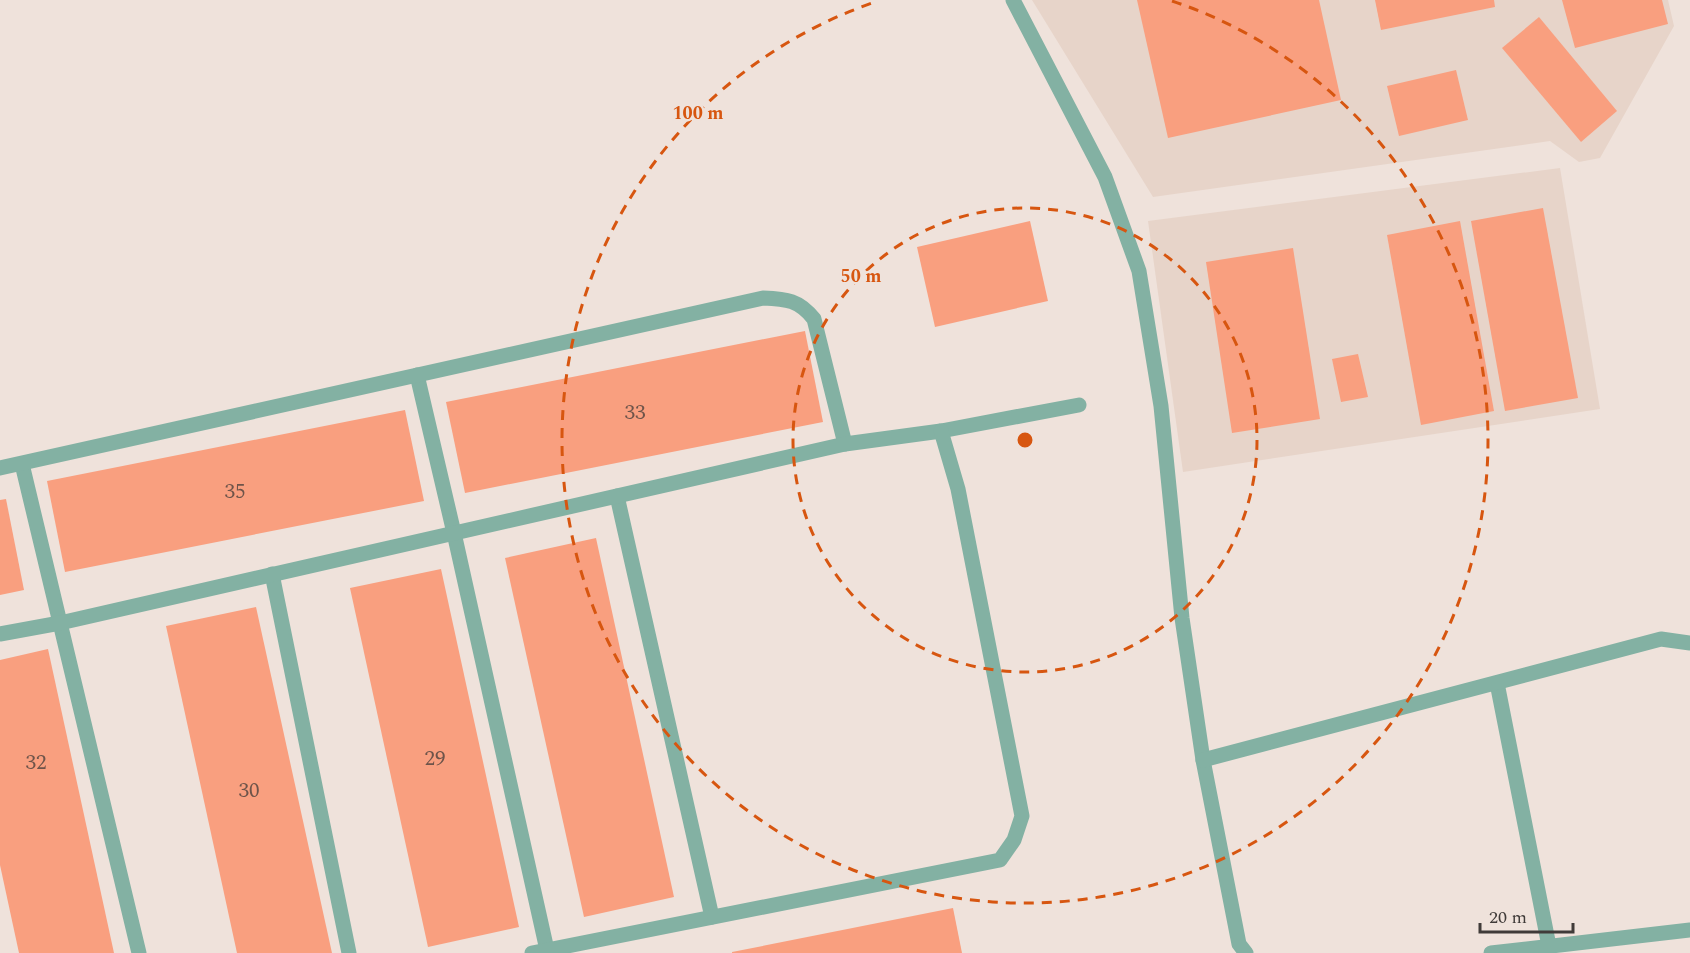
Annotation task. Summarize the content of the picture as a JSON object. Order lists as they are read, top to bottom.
{
  "house_numbers": [
    "33",
    "35",
    "29",
    "32",
    "30"
  ],
  "scale_bar": "20 m",
  "rings": ["100 m", "50 m"]
}
